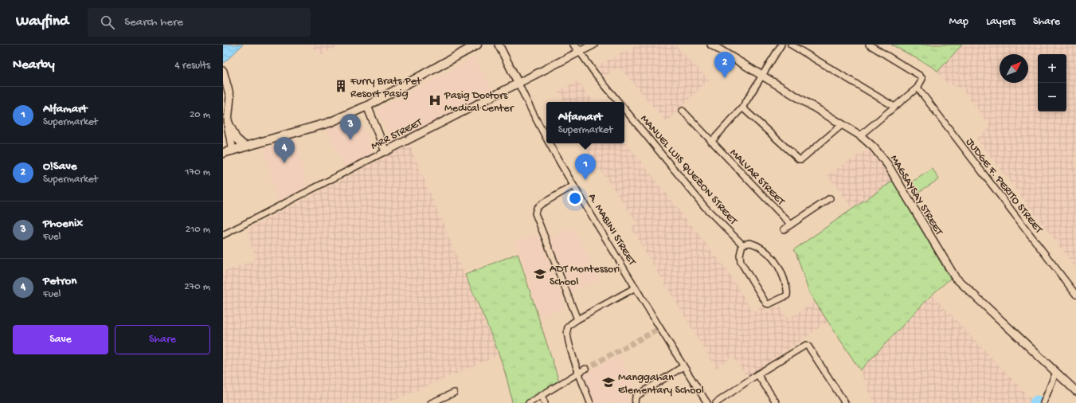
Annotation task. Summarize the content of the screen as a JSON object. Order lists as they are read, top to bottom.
{
  "streets": {
    "street": [
      "MRR STREET",
      "MANUEL LUIS QUEZON STREET",
      "MALVAR STREET",
      "JUDGE F. PERITO STREET",
      "MAGSAYSAY STREET",
      "A. MABINI STREET"
    ]
  },
  "crossings": [
    ["MRR STREET", "MANUEL LUIS QUEZON STREET"],
    ["MRR STREET", "A. MABINI STREET"]
  ],
  "places": {
    "building": ["Furry Brats Pet Resort Pasig"],
    "hospital": ["Pasig Doctors Medical Center"],
    "school or university": ["ADT Montessori School", "Manggahan Elementary School"]
  },
  "north": "top right",
  "page": {
    "header": "Wayfind",
    "search": "Search here",
    "nav": ["Map", "Layers", "Share"],
    "heading": ["Nearby", "4 results"],
    "pins": [
      "2",
      "3",
      "4",
      "1"
    ],
    "map_buttons": ["+", "−"],
    "list": [
      {
        "mark": "1",
        "name": "Alfamart",
        "note": "Supermarket",
        "value": "20 m"
      },
      {
        "mark": "2",
        "name": "O!Save",
        "note": "Supermarket",
        "value": "170 m"
      },
      {
        "mark": "3",
        "name": "Phoenix",
        "note": "Fuel",
        "value": "210 m"
      },
      {
        "mark": "4",
        "name": "Petron",
        "note": "Fuel",
        "value": "270 m"
      }
    ],
    "popup": ["Alfamart", "Supermarket"],
    "buttons": ["Save", "Share"]
  }
}
